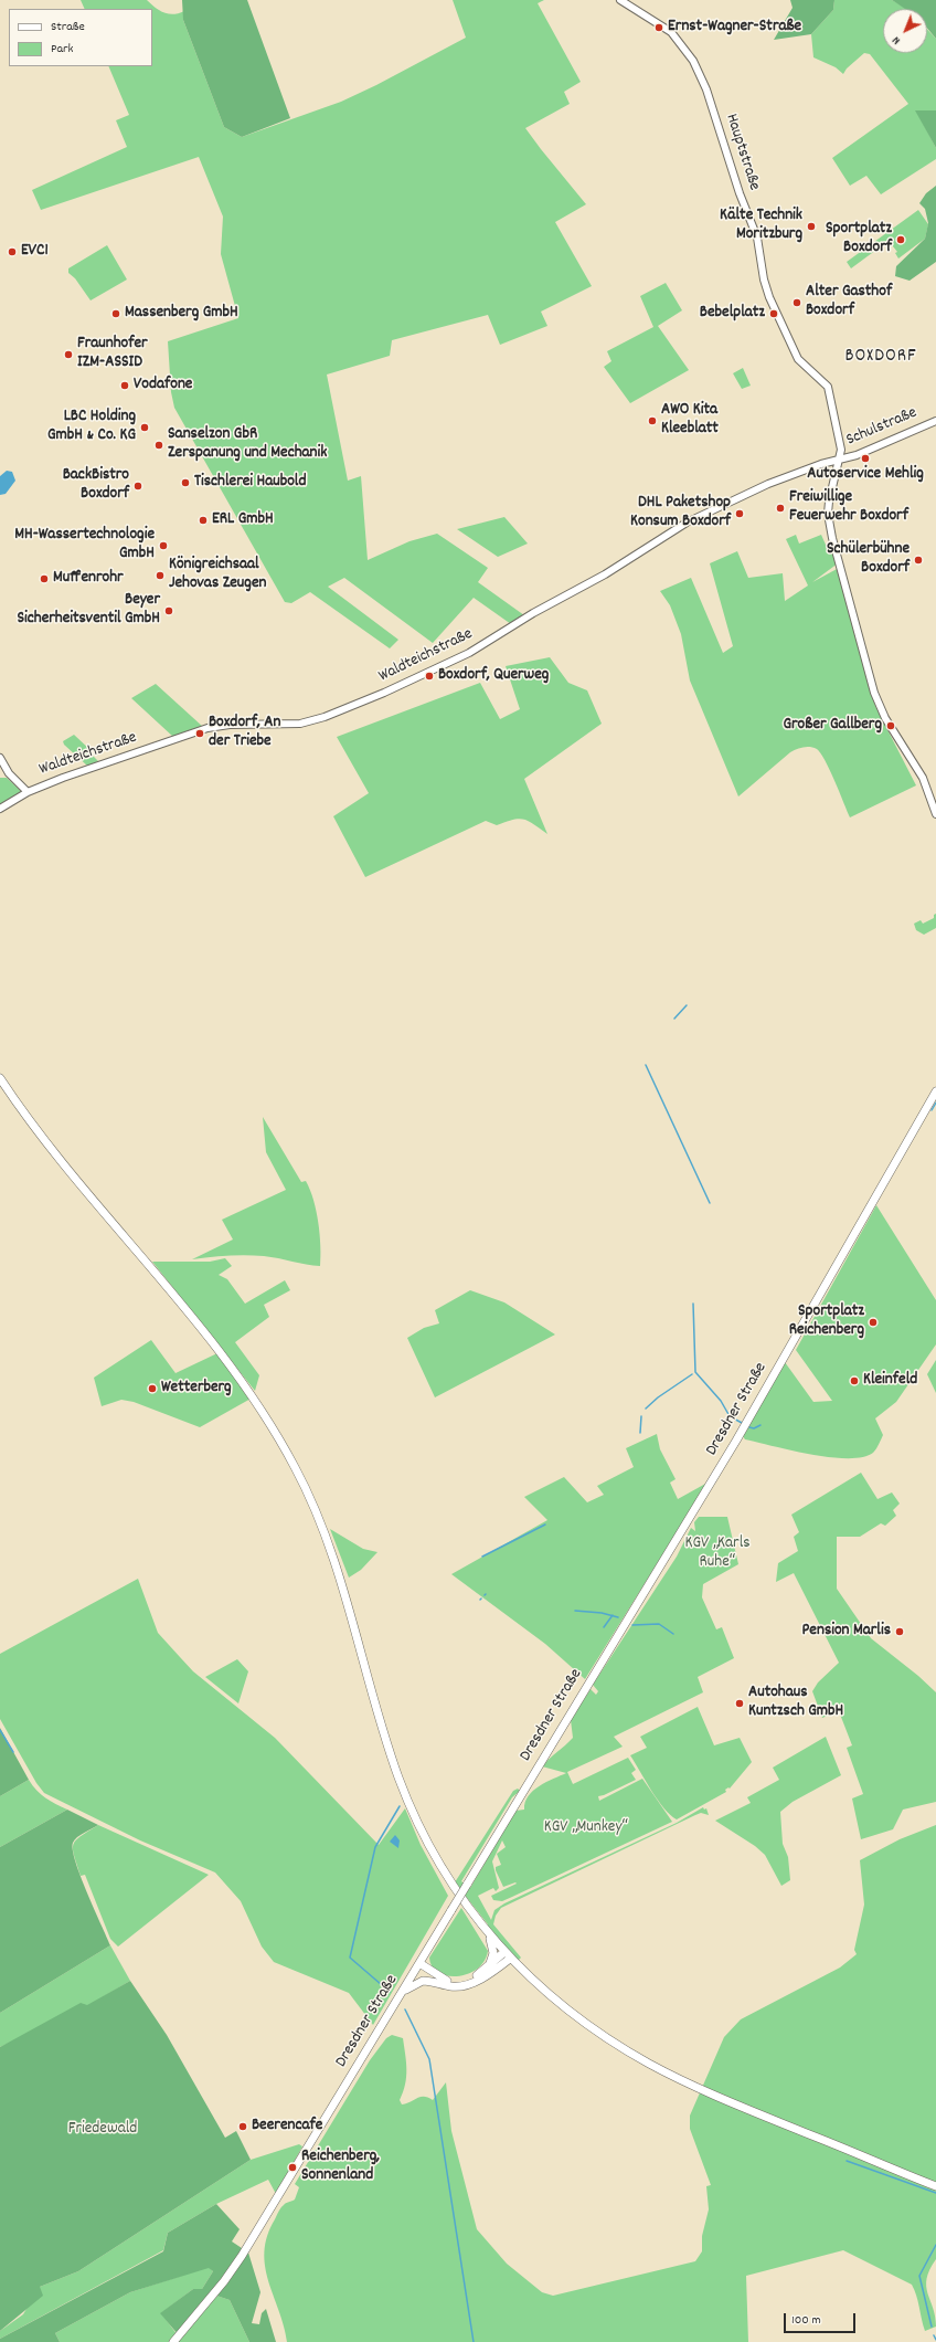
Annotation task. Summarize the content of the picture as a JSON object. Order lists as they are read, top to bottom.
{
  "streets": {
    "main road": ["Dresdner Straße"],
    "street": ["Hauptstraße", "Schulstraße", "Waldteichstraße"]
  },
  "crossings": [
    ["Hauptstraße", "Schulstraße"],
    ["Hauptstraße", "Waldteichstraße"],
    ["Schulstraße", "Waldteichstraße"]
  ],
  "districts": ["BOXDORF"],
  "parks": ["KGV „Karls Ruhe“", "KGV „Munkey“", "Friedewald"],
  "places": [
    "Ernst-Wagner-Straße",
    "Kälte Technik Moritzburg",
    "Sportplatz Boxdorf",
    "EVC1",
    "Alter Gasthof Boxdorf",
    "Massenberg GmbH",
    "Bebelplatz",
    "Fraunhofer IZM-ASSID",
    "Vodafone",
    "AWO Kita Kleeblatt",
    "LBC Holding GmbH & Co. KG",
    "Sanselzon GbR Zerspanung und Mechanik",
    "Autoservice Mehlig",
    "Tischlerei Haubold",
    "BackBistro Boxdorf",
    "Freiwillige Feuerwehr Boxdorf",
    "DHL Paketshop Konsum Boxdorf",
    "ERL GmbH",
    "MH-Wassertechnologie GmbH",
    "Schülerbühne Boxdorf",
    "Königreichsaal Jehovas Zeugen",
    "Muffenrohr",
    "Beyer Sicherheitsventil GmbH",
    "Boxdorf, Querweg",
    "Großer Gallberg",
    "Boxdorf, An der Triebe",
    "Sportplatz Reichenberg",
    "Kleinfeld",
    "Wetterberg",
    "Pension Marlis",
    "Autohaus Kuntzsch GmbH",
    "Beerencafe",
    "Reichenberg, Sonnenland"
  ],
  "legend": ["Straße", "Park"],
  "scale_bar": "100 m",
  "north": "bottom left"
}
